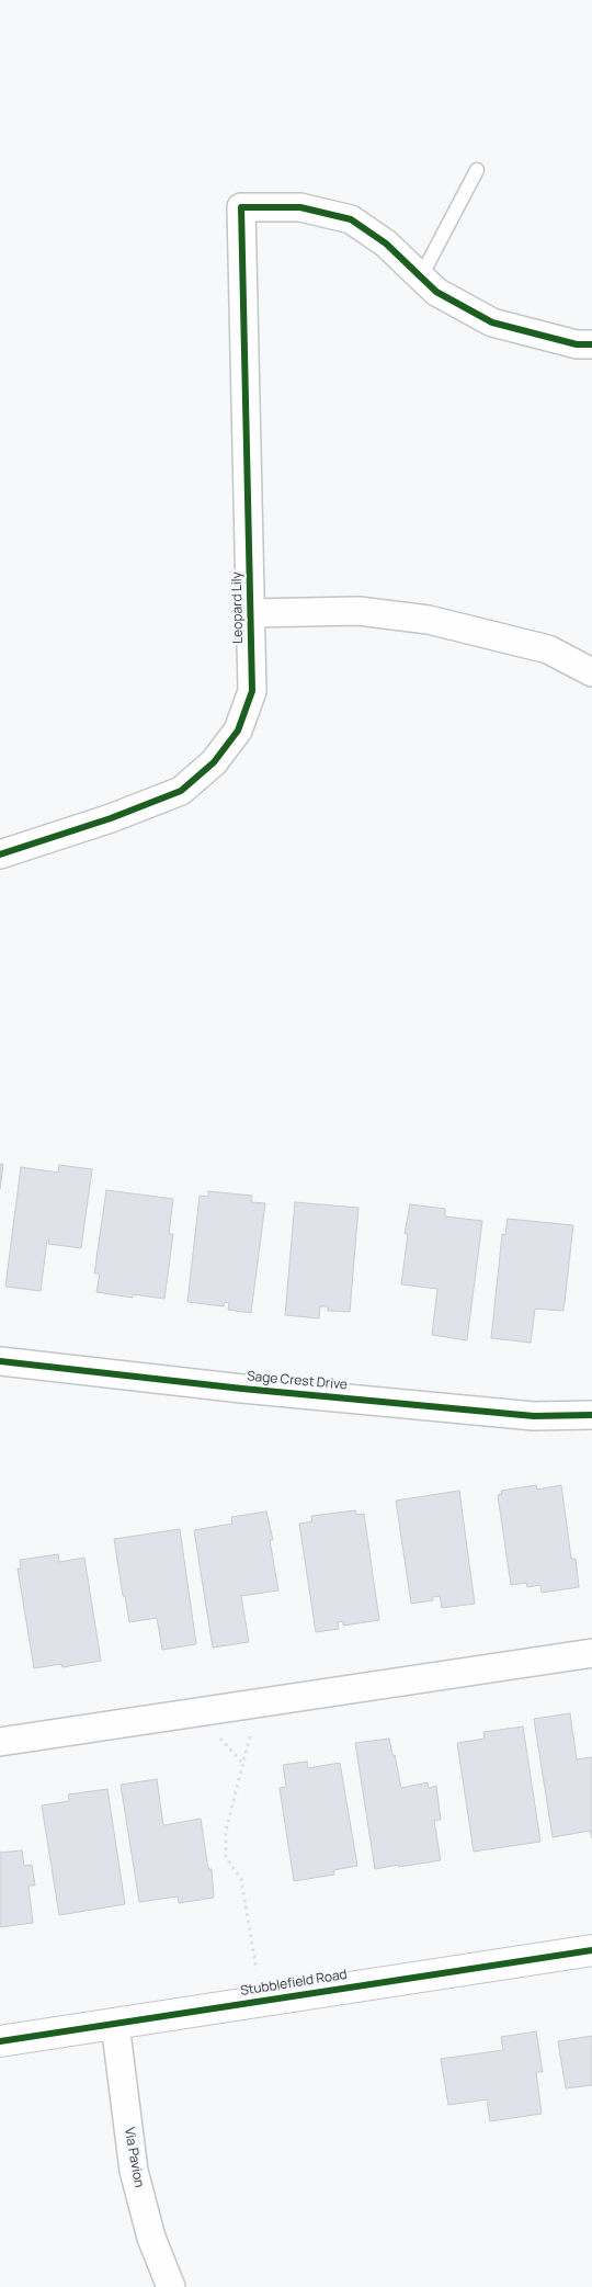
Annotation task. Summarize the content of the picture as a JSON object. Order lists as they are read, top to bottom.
{
  "streets": {
    "street": [
      "Leopard Lily",
      "Sage Crest Drive",
      "Stubblefield Road",
      "Via Pavion"
    ]
  },
  "crossings": [
    ["Stubblefield Road", "Via Pavion"]
  ]
}
